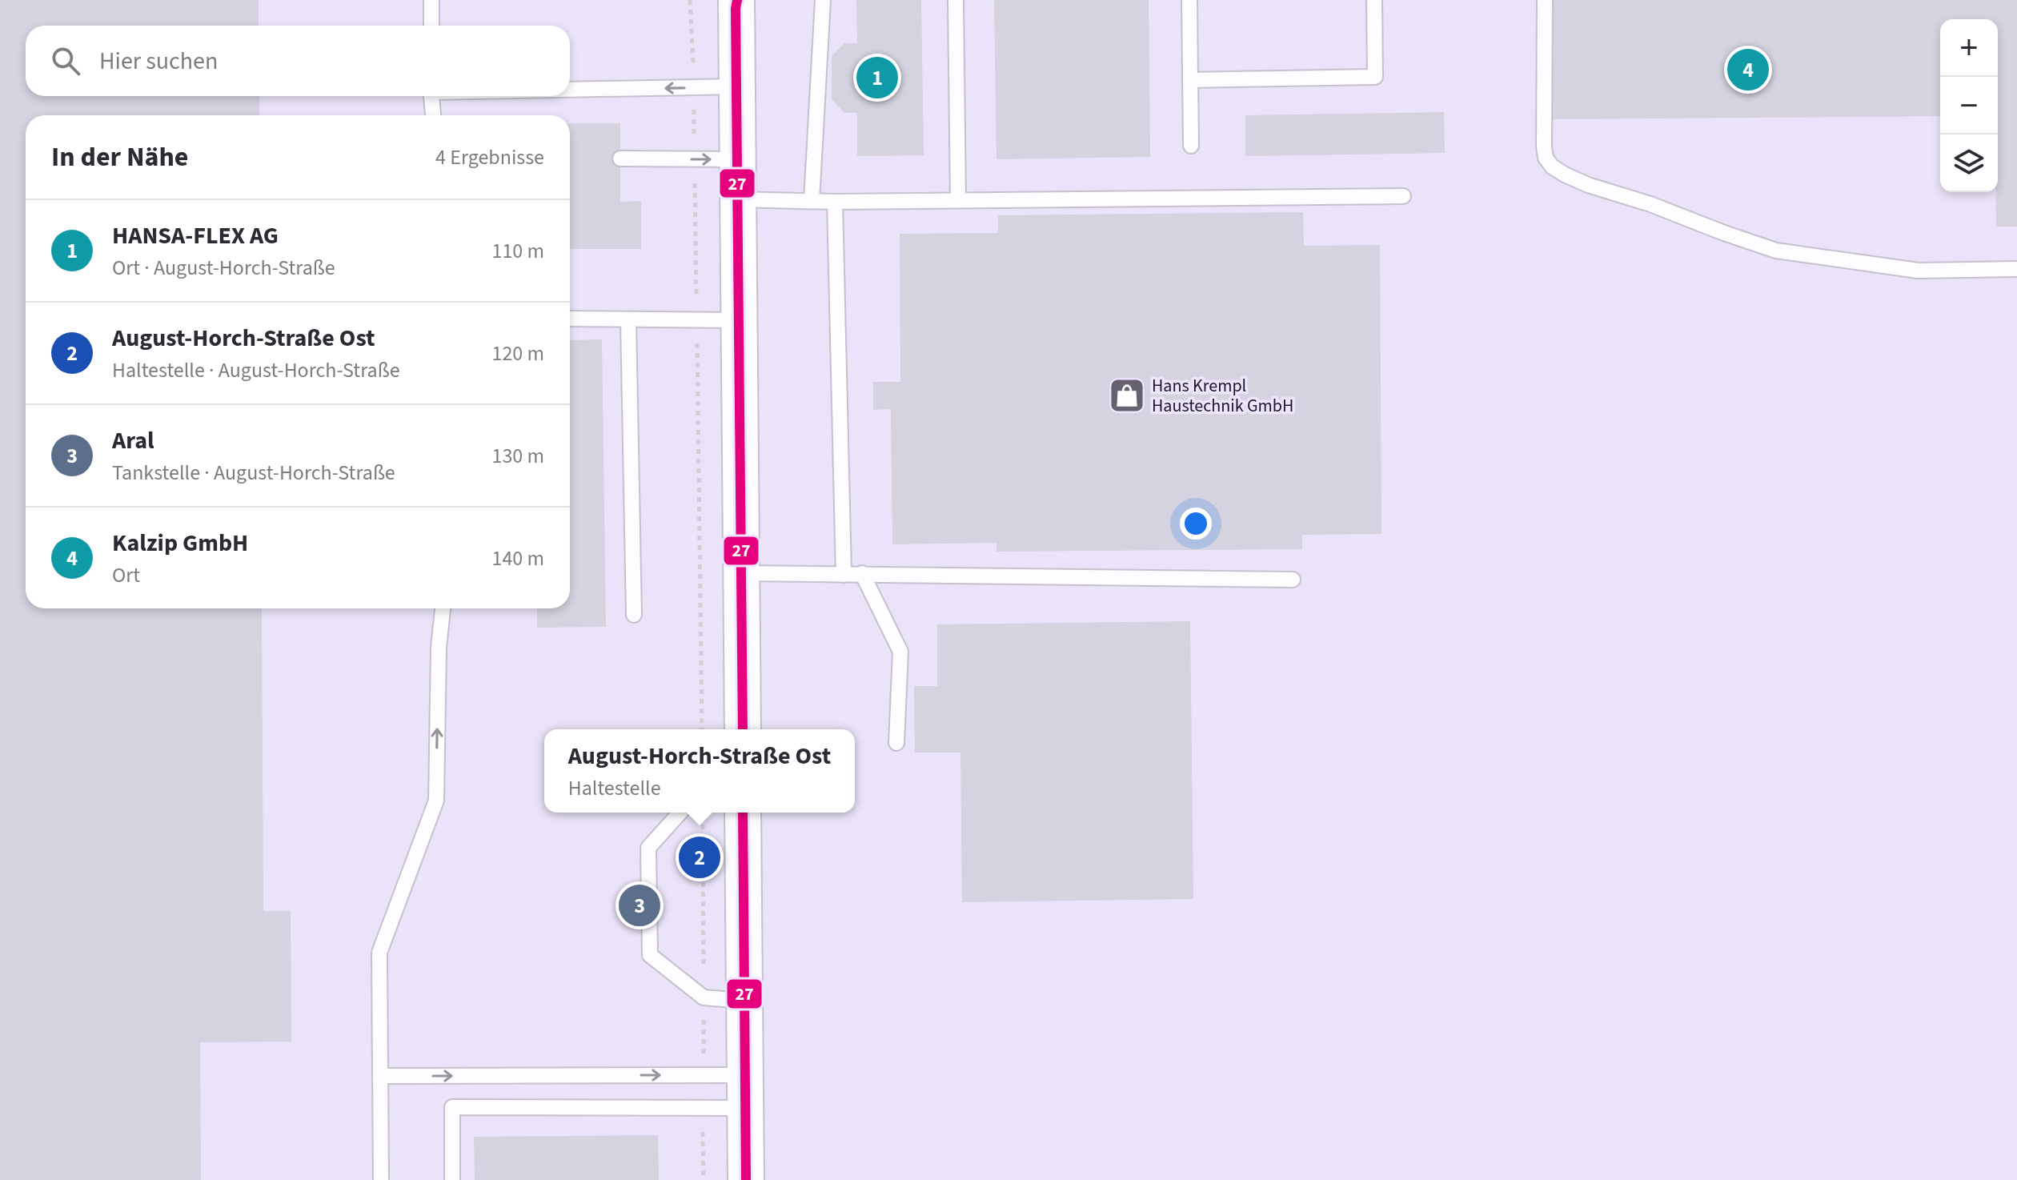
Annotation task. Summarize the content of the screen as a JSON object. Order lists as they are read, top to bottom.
{
  "places": {
    "shop": ["Hans Krempl Haustechnik GmbH"]
  },
  "lines": ["transit line 27"],
  "page": {
    "map_buttons": ["+", "−"],
    "search": "Hier suchen",
    "pins": [
      "4",
      "1",
      "2",
      "3"
    ],
    "heading": ["In der Nähe", "4 Ergebnisse"],
    "list": [
      {
        "mark": "1",
        "name": "HANSA-FLEX AG",
        "note": "Ort · August-Horch-Straße",
        "value": "110 m"
      },
      {
        "mark": "2",
        "name": "August-Horch-Straße Ost",
        "note": "Haltestelle · August-Horch-Straße",
        "value": "120 m"
      },
      {
        "mark": "3",
        "name": "Aral",
        "note": "Tankstelle · August-Horch-Straße",
        "value": "130 m"
      },
      {
        "mark": "4",
        "name": "Kalzip GmbH",
        "note": "Ort",
        "value": "140 m"
      }
    ],
    "popup": ["August-Horch-Straße Ost", "Haltestelle"]
  }
}
